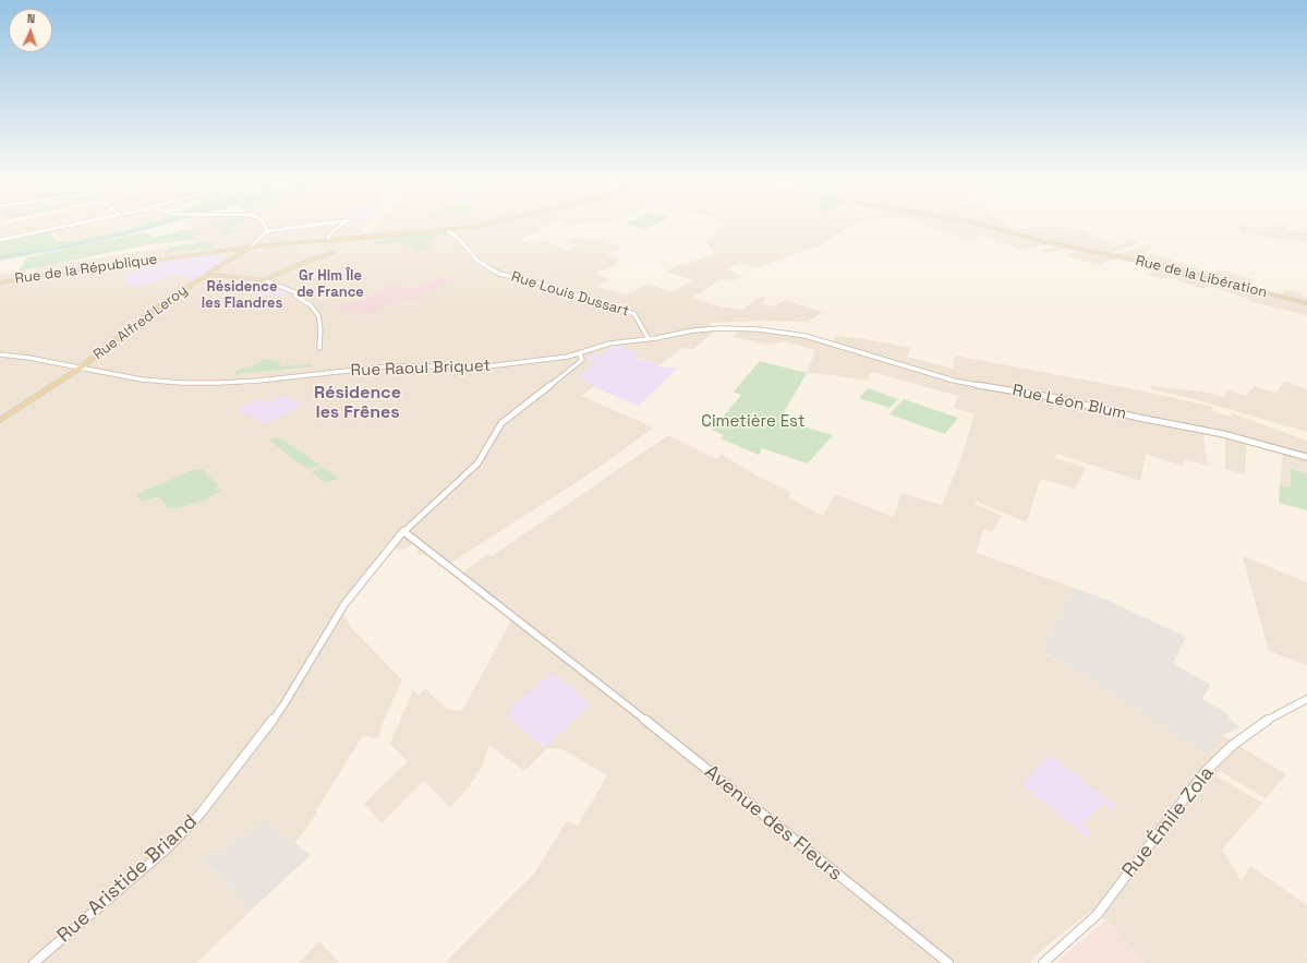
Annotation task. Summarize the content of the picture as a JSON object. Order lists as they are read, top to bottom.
{
  "streets": {
    "main road": ["Rue de la République", "Rue de la Libération", "Rue Alfred Leroy"],
    "street": [
      "Rue Louis Dussart",
      "Rue Raoul Briquet",
      "Rue Léon Blum",
      "Rue Émile Zola",
      "Avenue des Fleurs",
      "Rue Aristide Briand"
    ]
  },
  "crossings": [
    ["Rue de la République", "Rue Louis Dussart"],
    ["Rue de la République", "Rue Alfred Leroy"],
    ["Rue Louis Dussart", "Rue Raoul Briquet"],
    ["Rue Louis Dussart", "Rue Léon Blum"],
    ["Rue Louis Dussart", "Rue Aristide Briand"],
    ["Rue Alfred Leroy", "Rue Raoul Briquet"],
    ["Rue Raoul Briquet", "Rue Aristide Briand"],
    ["Avenue des Fleurs", "Rue Aristide Briand"]
  ],
  "districts": ["Gr Hlm Île de France", "Résidence les Flandres", "Résidence les Frênes"],
  "parks": ["Cimetière Est"],
  "north": "top"
}
